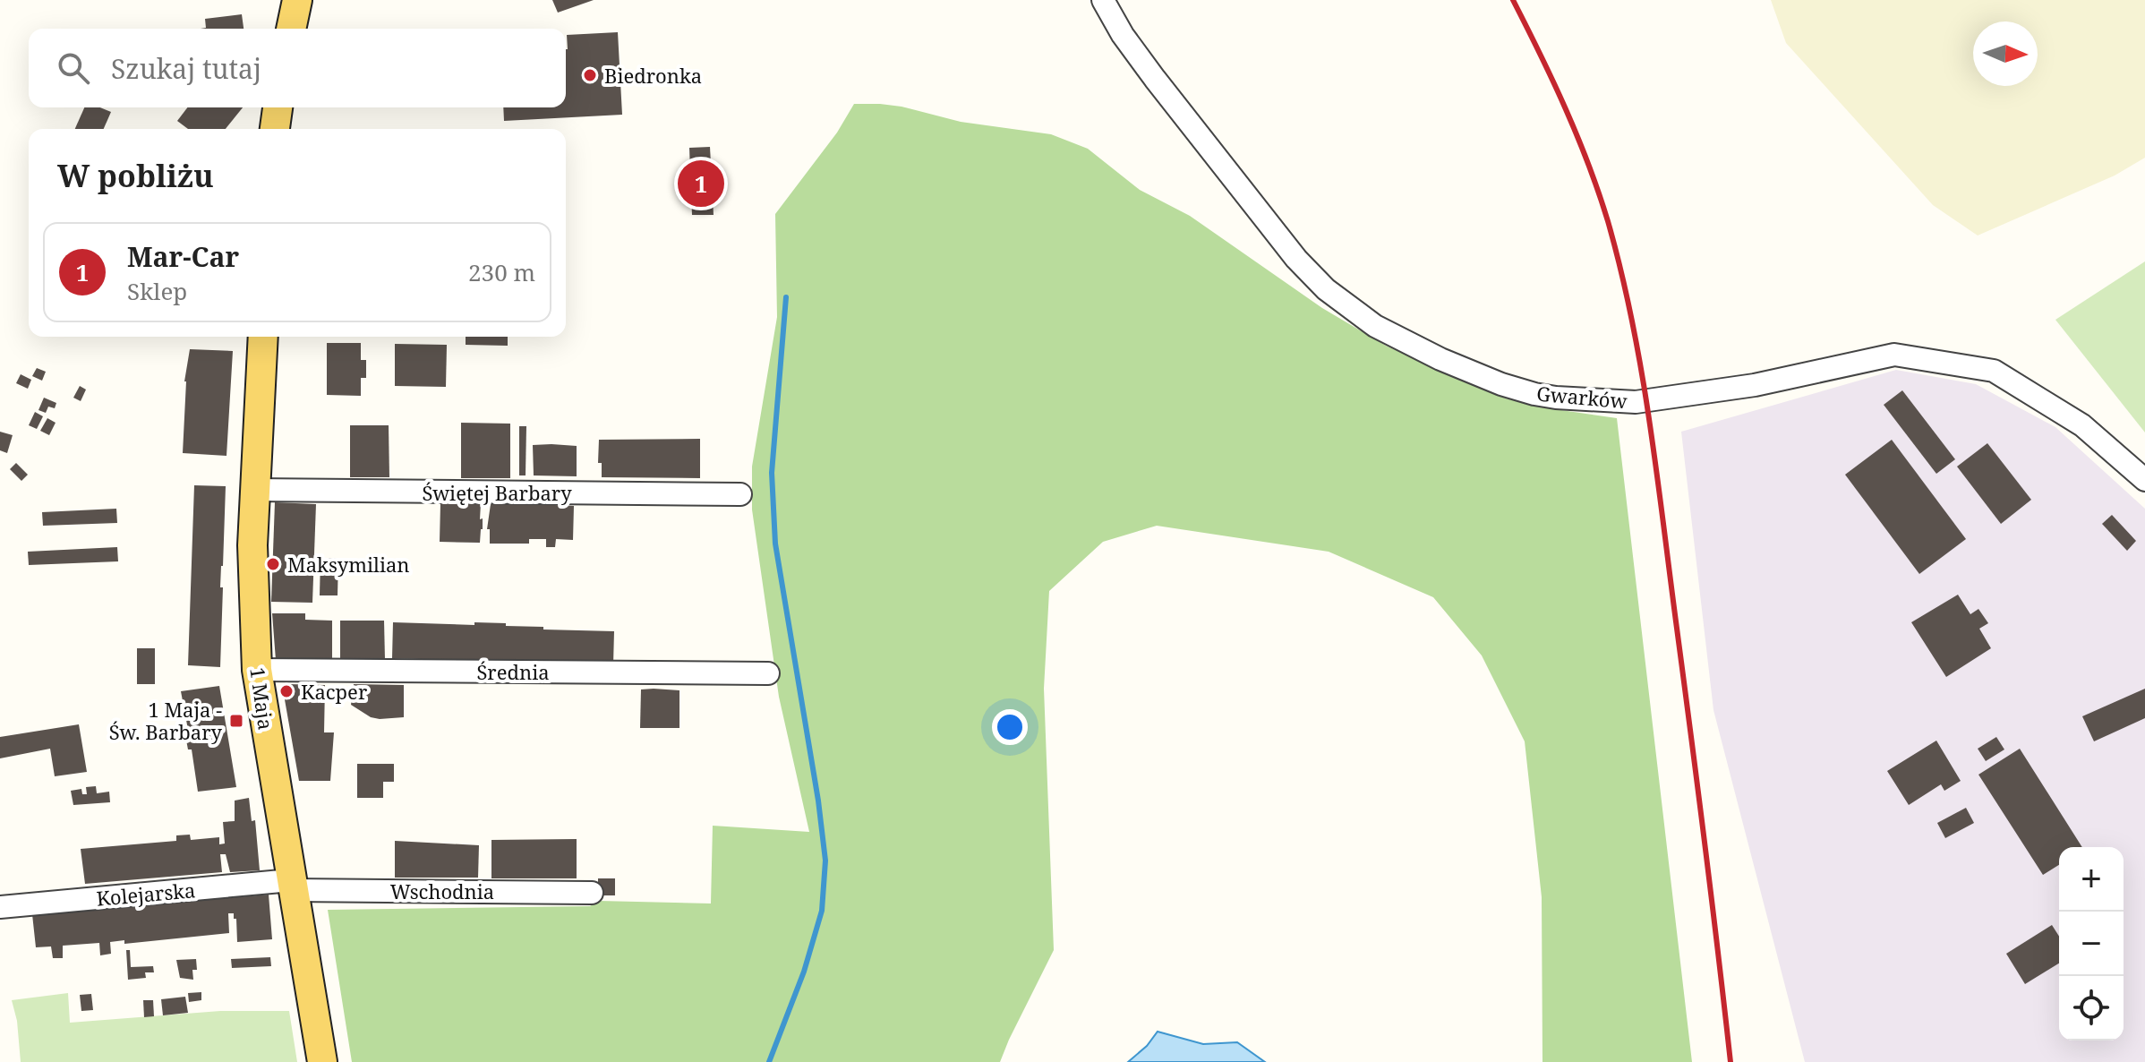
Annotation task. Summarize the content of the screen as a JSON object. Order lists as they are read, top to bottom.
{
  "streets": {
    "main road": ["1 Maja"],
    "street": [
      "Gwarków",
      "Świętej Barbary",
      "Średnia",
      "Wschodnia",
      "Kolejarska"
    ]
  },
  "crossings": [
    ["Świętej Barbary", "1 Maja"],
    ["Średnia", "1 Maja"],
    ["1 Maja", "Wschodnia"],
    ["1 Maja", "Kolejarska"],
    ["Wschodnia", "Kolejarska"]
  ],
  "places": {
    "other": ["Biedronka", "Maksymilian", "Kacper"],
    "transit": ["1 Maja - Św. Barbary"]
  },
  "north": "right",
  "page": {
    "search": "Szukaj tutaj",
    "heading": "W pobliżu",
    "pins": "1",
    "list": [
      {
        "mark": "1",
        "name": "Mar-Car",
        "note": "Sklep",
        "value": "230 m"
      }
    ],
    "map_buttons": ["+", "−"]
  }
}
